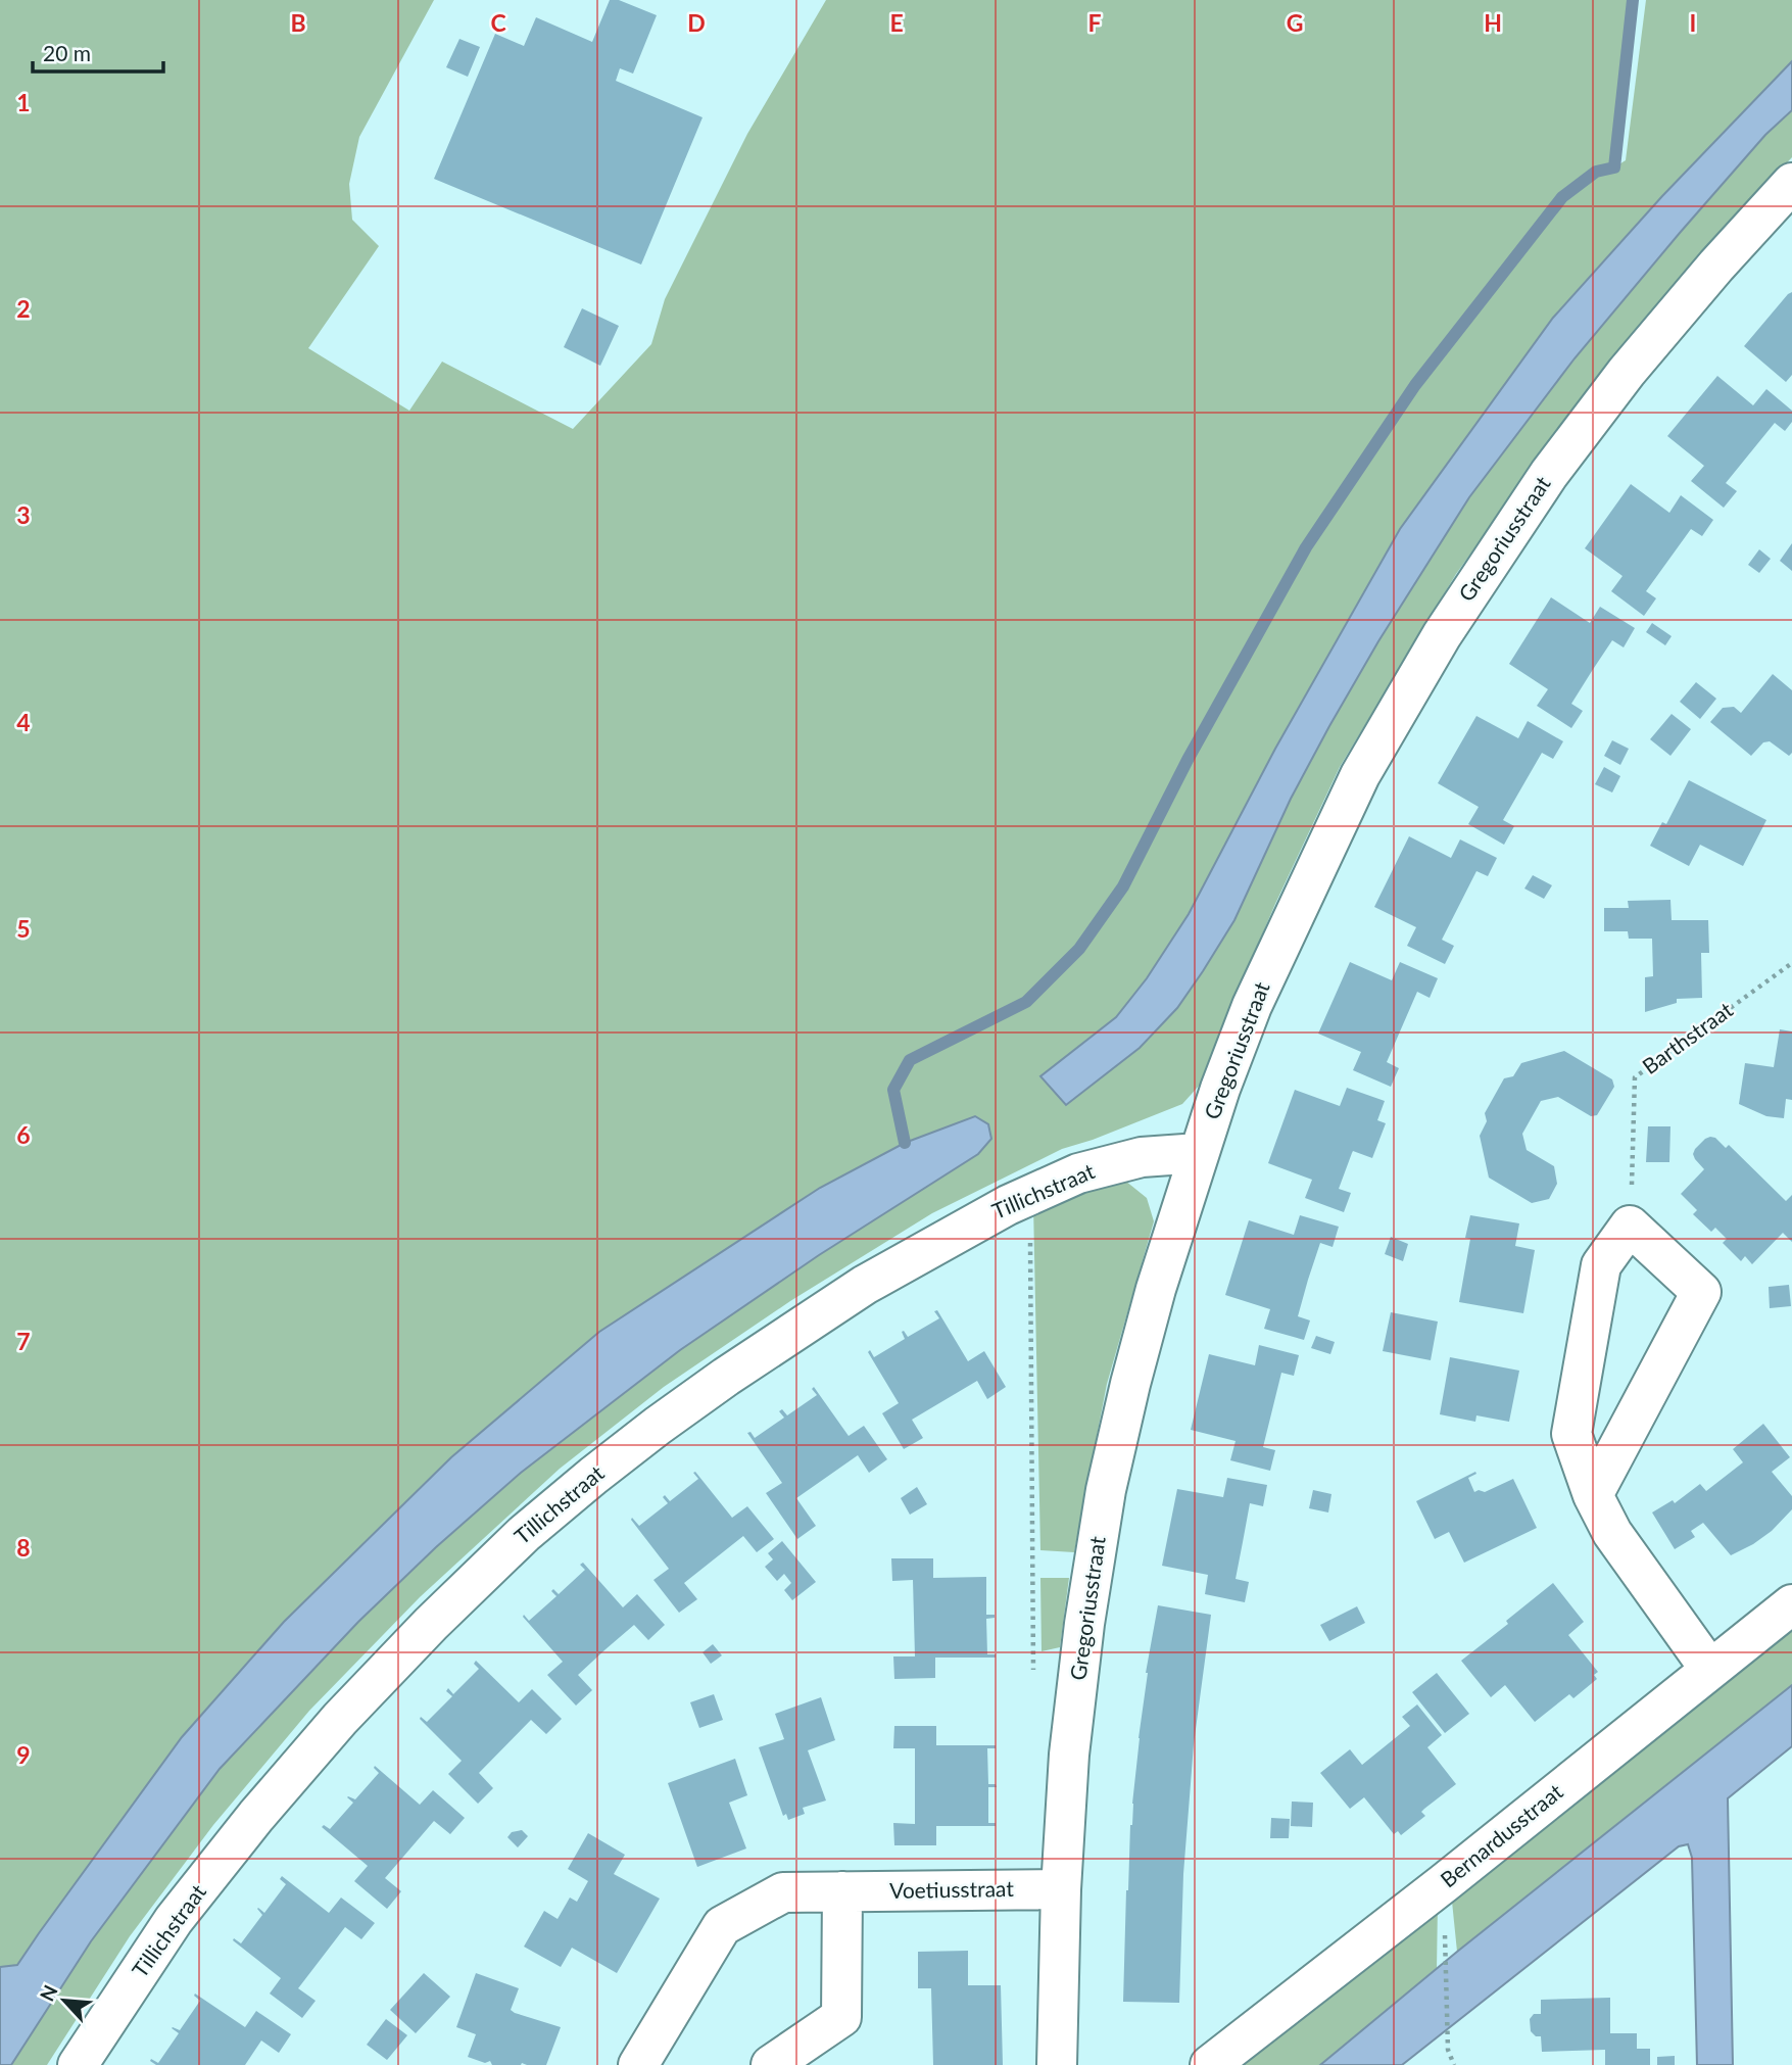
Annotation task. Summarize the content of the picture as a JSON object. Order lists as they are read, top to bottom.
{
  "streets": {
    "street": [
      "Gregoriusstraat",
      "Tillichstraat",
      "Bernardusstraat",
      "Voetiusstraat"
    ],
    "path": ["Barthstraat"]
  },
  "crossings": [
    ["Gregoriusstraat", "Tillichstraat"],
    ["Gregoriusstraat", "Voetiusstraat"]
  ],
  "scale_bar": "20 m",
  "north": "top left",
  "grid": {
    "columns": [
      "B",
      "C",
      "D",
      "E",
      "F",
      "G",
      "H",
      "I"
    ],
    "rows": [
      "1",
      "2",
      "3",
      "4",
      "5",
      "6",
      "7",
      "8",
      "9"
    ]
  }
}
